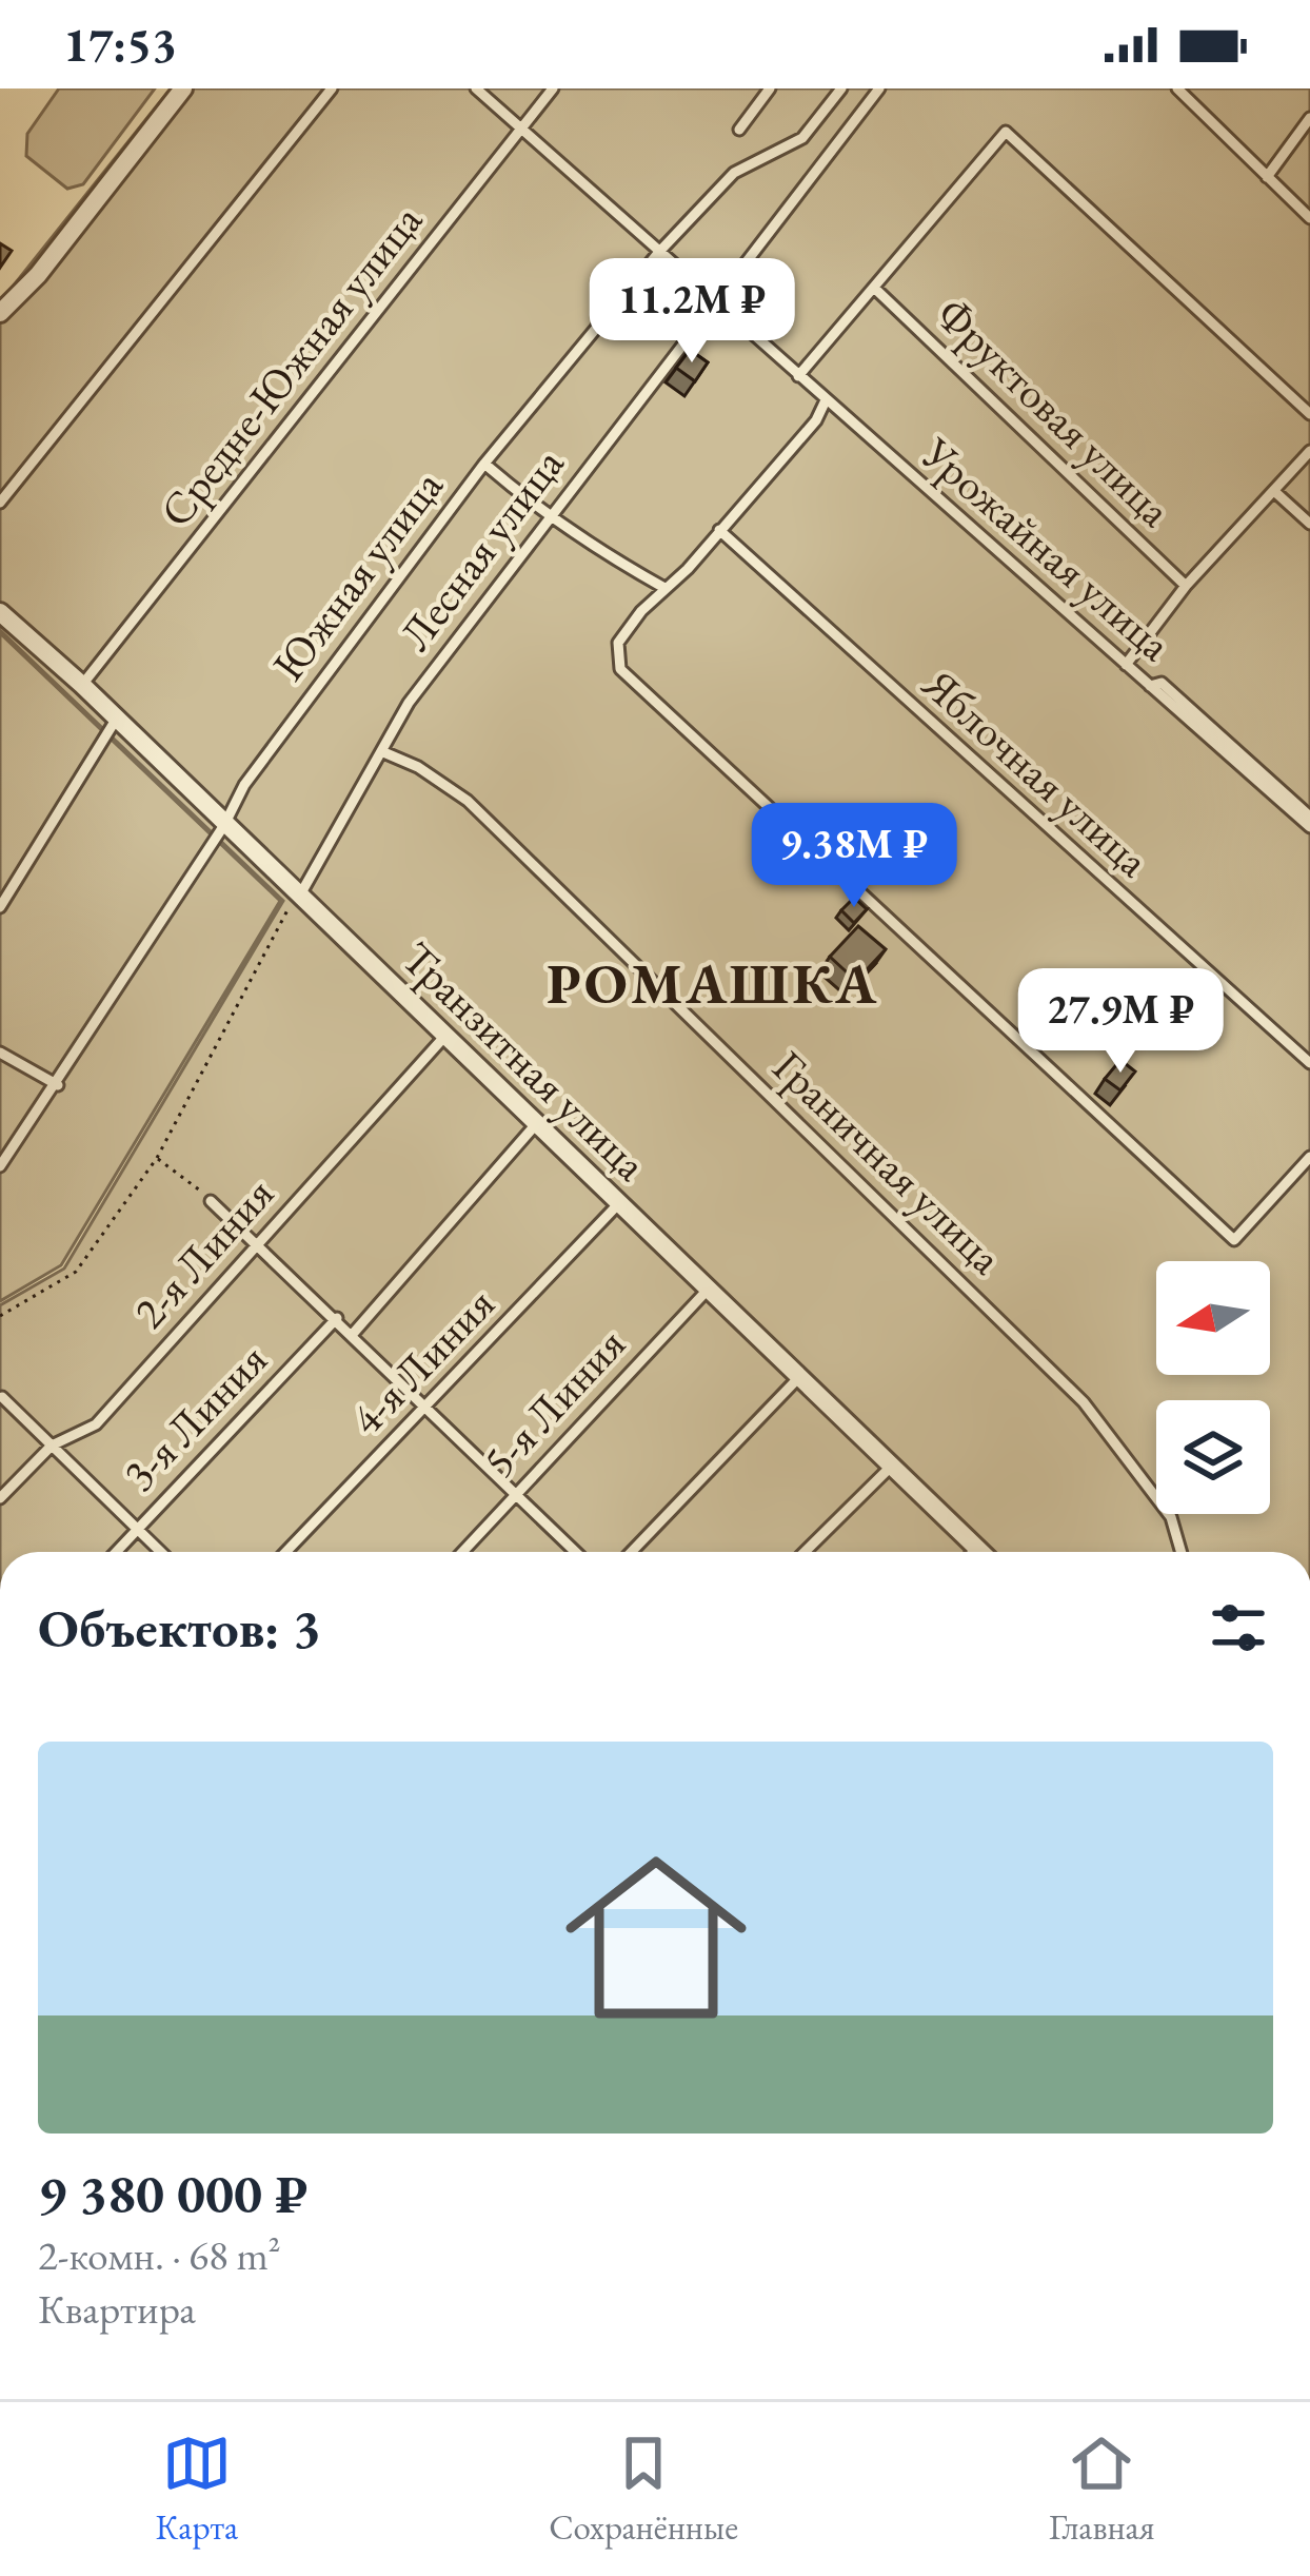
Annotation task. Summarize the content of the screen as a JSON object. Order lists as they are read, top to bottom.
{
  "streets": {
    "street": ["Транзитная улица"],
    "lane": [
      "Средне-Южная улица",
      "Фруктовая улица",
      "Лесная улица",
      "Урожайная улица",
      "Южная улица",
      "Яблочная улица",
      "Граничная улица",
      "2-я Линия",
      "4-я Линия",
      "5-я Линия",
      "3-я Линия"
    ]
  },
  "crossings": [
    ["Средне-Южная улица", "Урожайная улица"],
    ["Средне-Южная улица", "Транзитная улица"],
    ["Лесная улица", "Урожайная улица"],
    ["Лесная улица", "Транзитная улица"],
    ["Лесная улица", "Граничная улица"],
    ["Урожайная улица", "Южная улица"],
    ["Южная улица", "Транзитная улица"],
    ["Транзитная улица", "2-я Линия"],
    ["Транзитная улица", "4-я Линия"],
    ["Транзитная улица", "5-я Линия"]
  ],
  "districts": ["РОМАШКА"],
  "north": "left",
  "page": {
    "status": "17:53",
    "price": ["11.2M ₽", "9.38M ₽", "27.9M ₽"],
    "heading": "Объектов: 3",
    "list": [
      {
        "name": "9 380 000 ₽",
        "note": "2-комн. · 68 m² · Квартира"
      }
    ],
    "tabs": ["Карта", "Сохранённые", "Главная"]
  }
}
